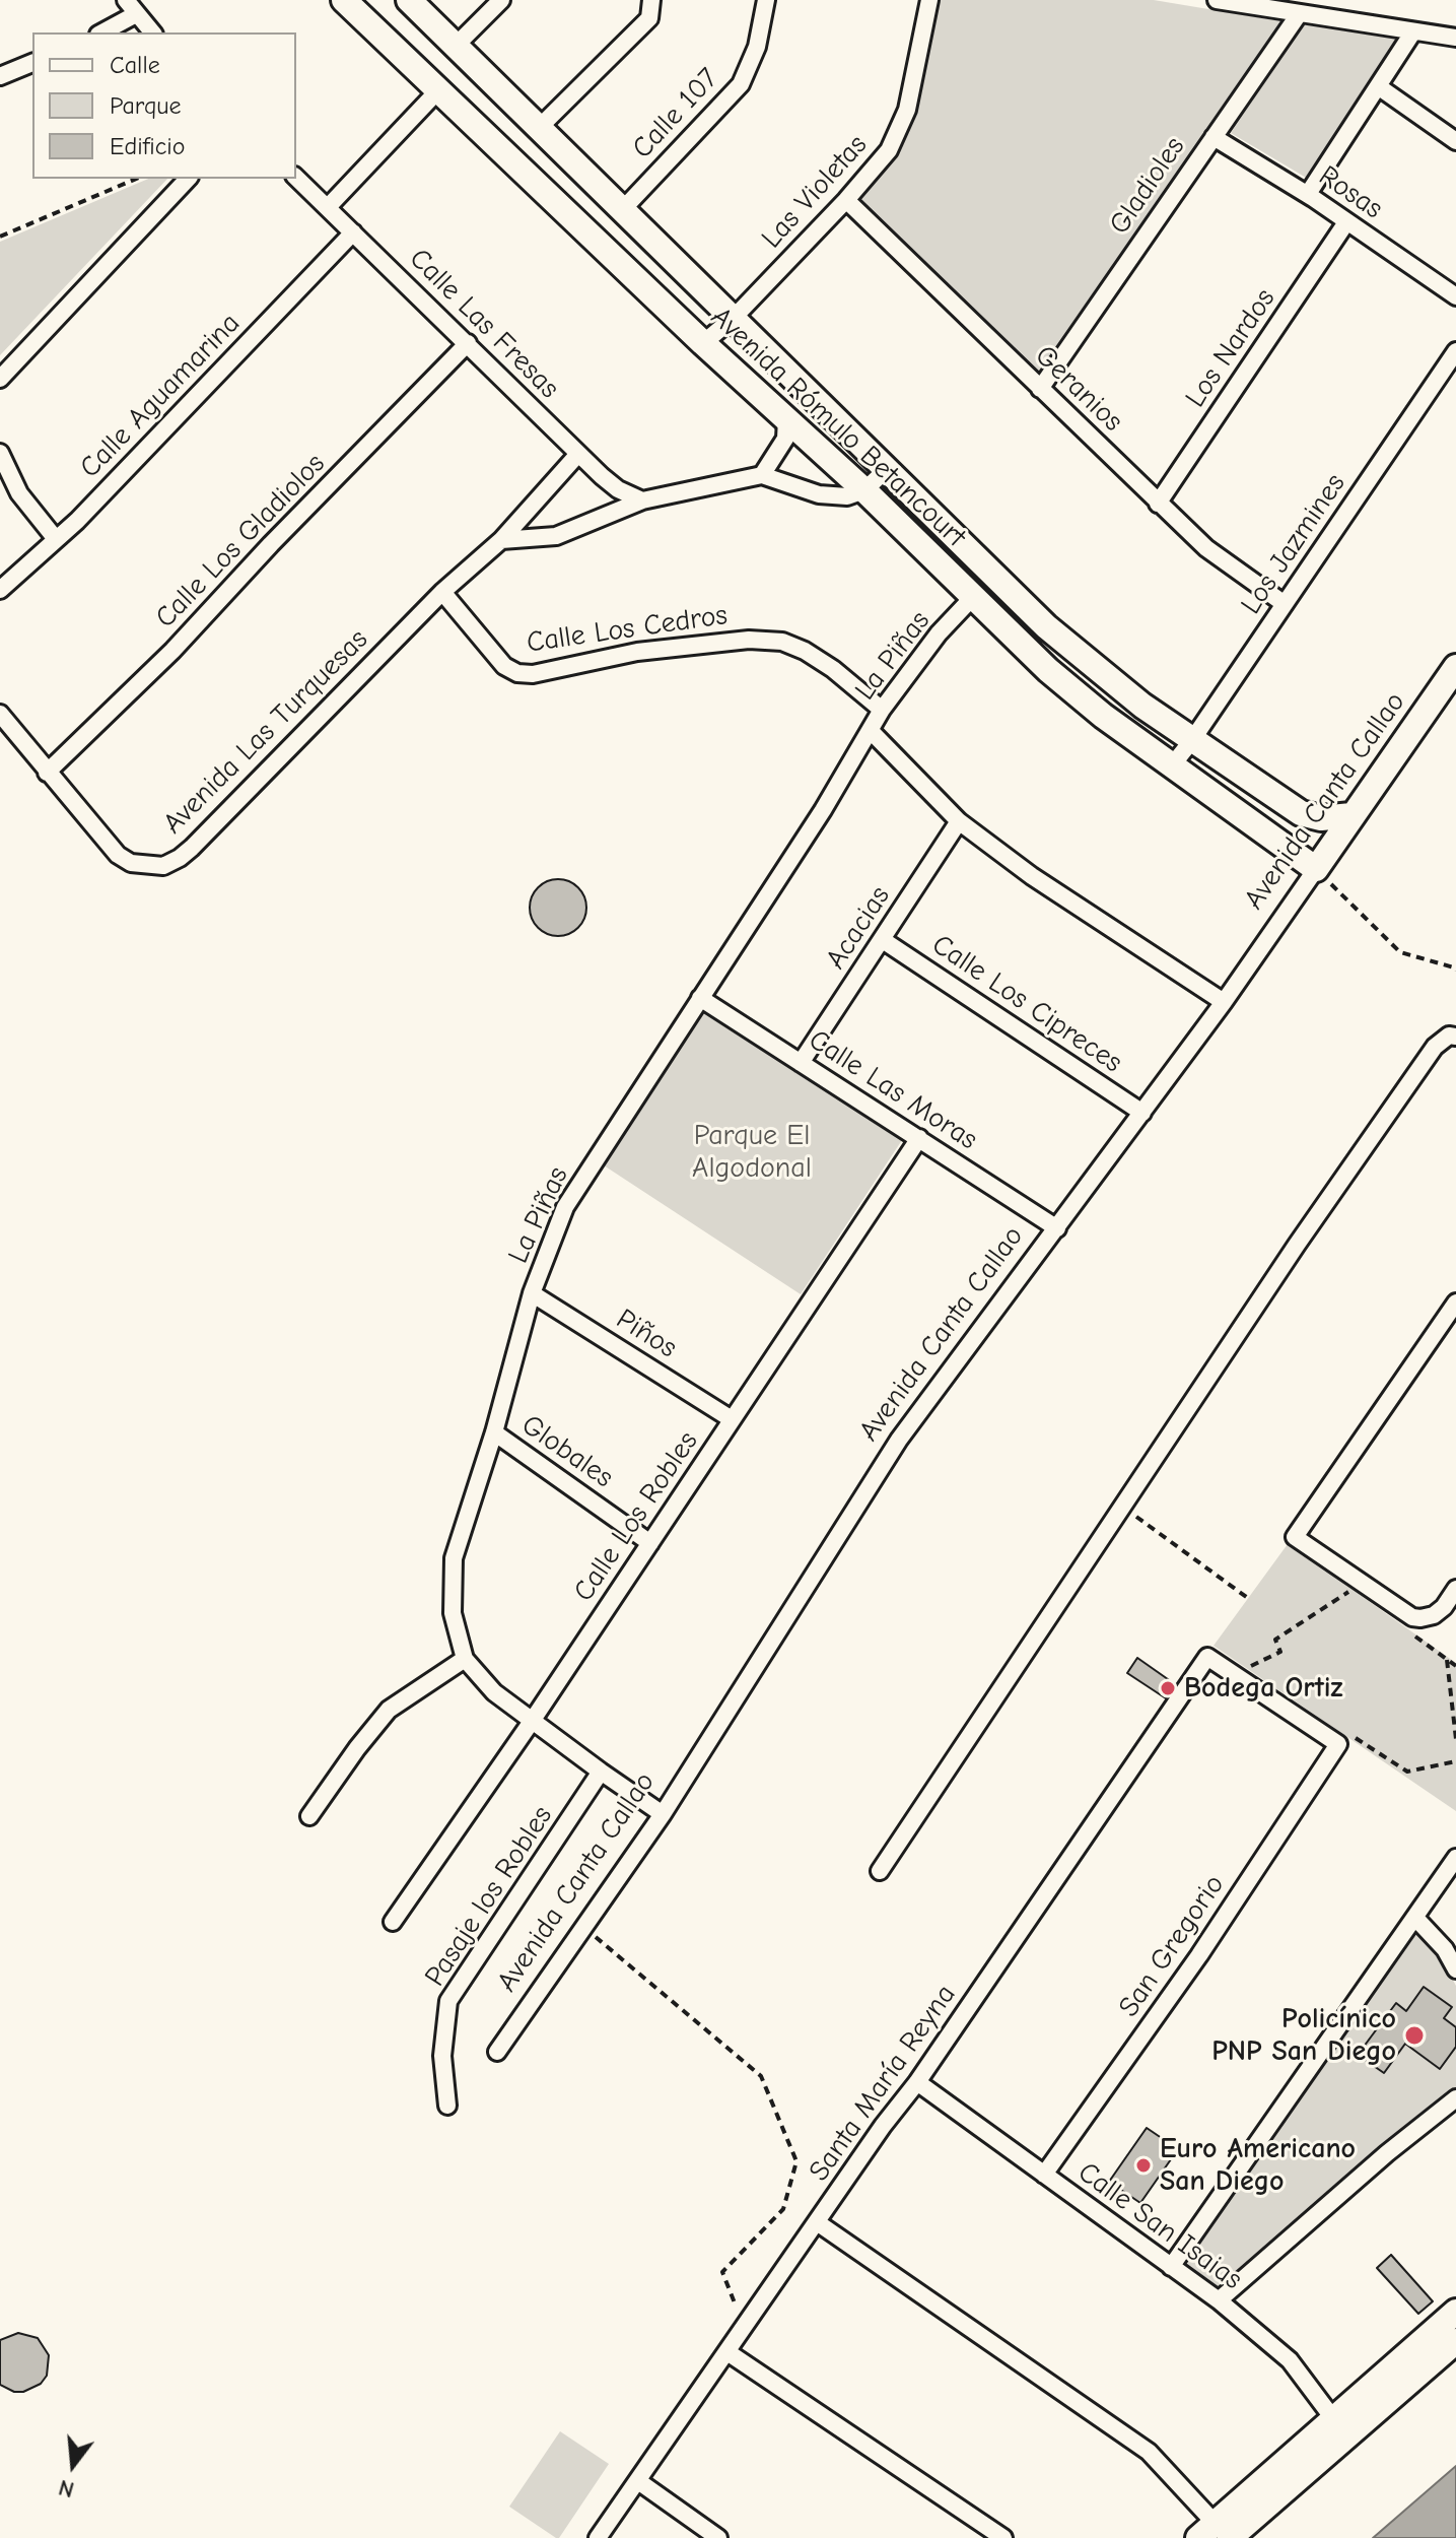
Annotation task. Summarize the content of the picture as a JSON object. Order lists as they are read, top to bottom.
{
  "streets": {
    "street": [
      "Calle 107",
      "Gladioles",
      "Las Violetas",
      "Rosas",
      "Calle Las Fresas",
      "Los Nardos",
      "Geranios",
      "Calle Aguamarina",
      "Avenida Rómulo Betancourt",
      "Calle Los Gladiolos",
      "Los Jazmines",
      "Calle Los Cedros",
      "La Piñas",
      "Avenida Las Turquesas",
      "Avenida Canta Callao",
      "Acacias",
      "Calle Los Cipreces",
      "Calle Las Moras",
      "Piños",
      "Globales",
      "Calle Los Robles",
      "Pasaje los Robles",
      "San Gregorio",
      "Santa María Reyna",
      "Calle San Isaias"
    ]
  },
  "crossings": [
    ["Calle 107", "Avenida Rómulo Betancourt"],
    ["Gladioles", "Rosas"],
    ["Gladioles", "Geranios"],
    ["Las Violetas", "Geranios"],
    ["Las Violetas", "Avenida Rómulo Betancourt"],
    ["Rosas", "Los Nardos"],
    ["Calle Las Fresas", "Calle Aguamarina"],
    ["Calle Las Fresas", "Calle Los Gladiolos"],
    ["Calle Las Fresas", "Avenida Las Turquesas"],
    ["Los Nardos", "Geranios"],
    ["Geranios", "Los Jazmines"],
    ["Avenida Rómulo Betancourt", "Los Jazmines"],
    ["Avenida Rómulo Betancourt", "La Piñas"],
    ["Avenida Rómulo Betancourt", "Avenida Canta Callao"],
    ["Calle Los Gladiolos", "Avenida Las Turquesas"],
    ["Calle Los Cedros", "La Piñas"],
    ["Calle Los Cedros", "Avenida Las Turquesas"],
    ["La Piñas", "Avenida Canta Callao"],
    ["La Piñas", "Calle Las Moras"],
    ["La Piñas", "Piños"],
    ["La Piñas", "Globales"],
    ["La Piñas", "Calle Los Robles"],
    ["La Piñas", "Pasaje los Robles"],
    ["Avenida Canta Callao", "Calle Los Cipreces"],
    ["Avenida Canta Callao", "Calle Las Moras"],
    ["Acacias", "Calle Los Cipreces"],
    ["Acacias", "Calle Las Moras"],
    ["Calle Las Moras", "Calle Los Robles"],
    ["Piños", "Calle Los Robles"],
    ["Globales", "Calle Los Robles"],
    ["San Gregorio", "Calle San Isaias"],
    ["Santa María Reyna", "Calle San Isaias"]
  ],
  "parks": ["Parque El Algodonal"],
  "places": ["Bodega Ortiz", "Policínico PNP San Diego", "Euro Americano San Diego"],
  "legend": ["Calle", "Parque", "Edificio"],
  "north": "bottom"
}
